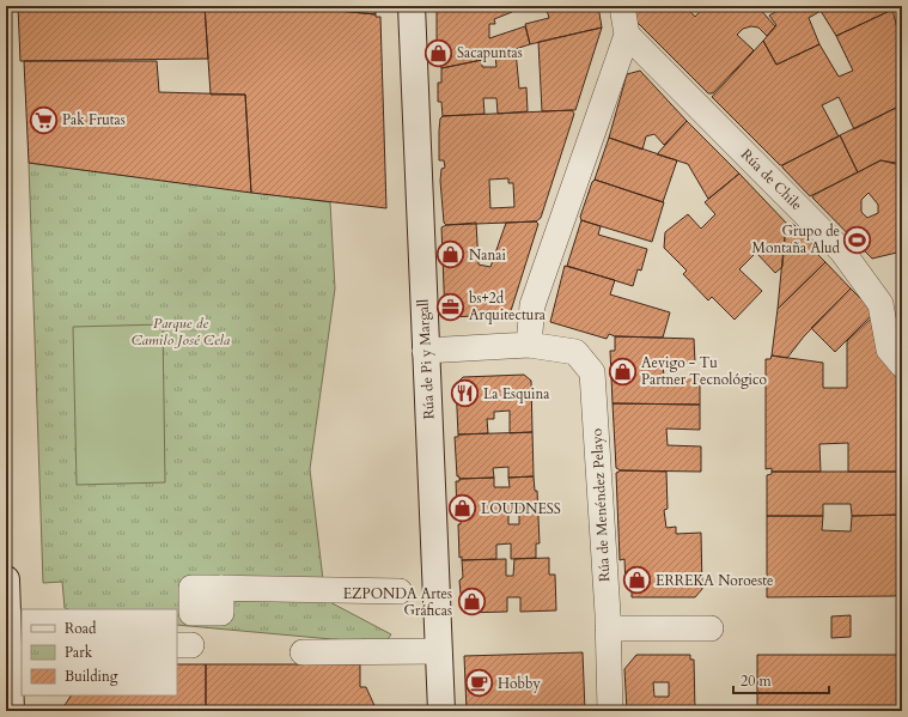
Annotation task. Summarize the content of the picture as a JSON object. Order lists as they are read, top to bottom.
{
  "streets": {
    "street": ["Rúa de Chile", "Rúa de Pi y Margall", "Rúa de Menéndez Pelayo"]
  },
  "parks": ["Parque de Camilo José Cela"],
  "places": {
    "shop": [
      "Sacapuntas",
      "Nanai",
      "Aevigo - Tu Partner Tecnológico",
      "LOUDNESS",
      "ERREKA Noroeste",
      "EZPONDA Artes Gráficas"
    ],
    "supermarket": ["Pak Frutas"],
    "sports": ["Grupo de Montaña Alud"],
    "office": ["bs+2d Arquitectura"],
    "restaurant": ["La Esquina"],
    "cafe": ["Hobby"]
  },
  "legend": ["Road", "Park", "Building"],
  "scale_bar": "20 m"
}
